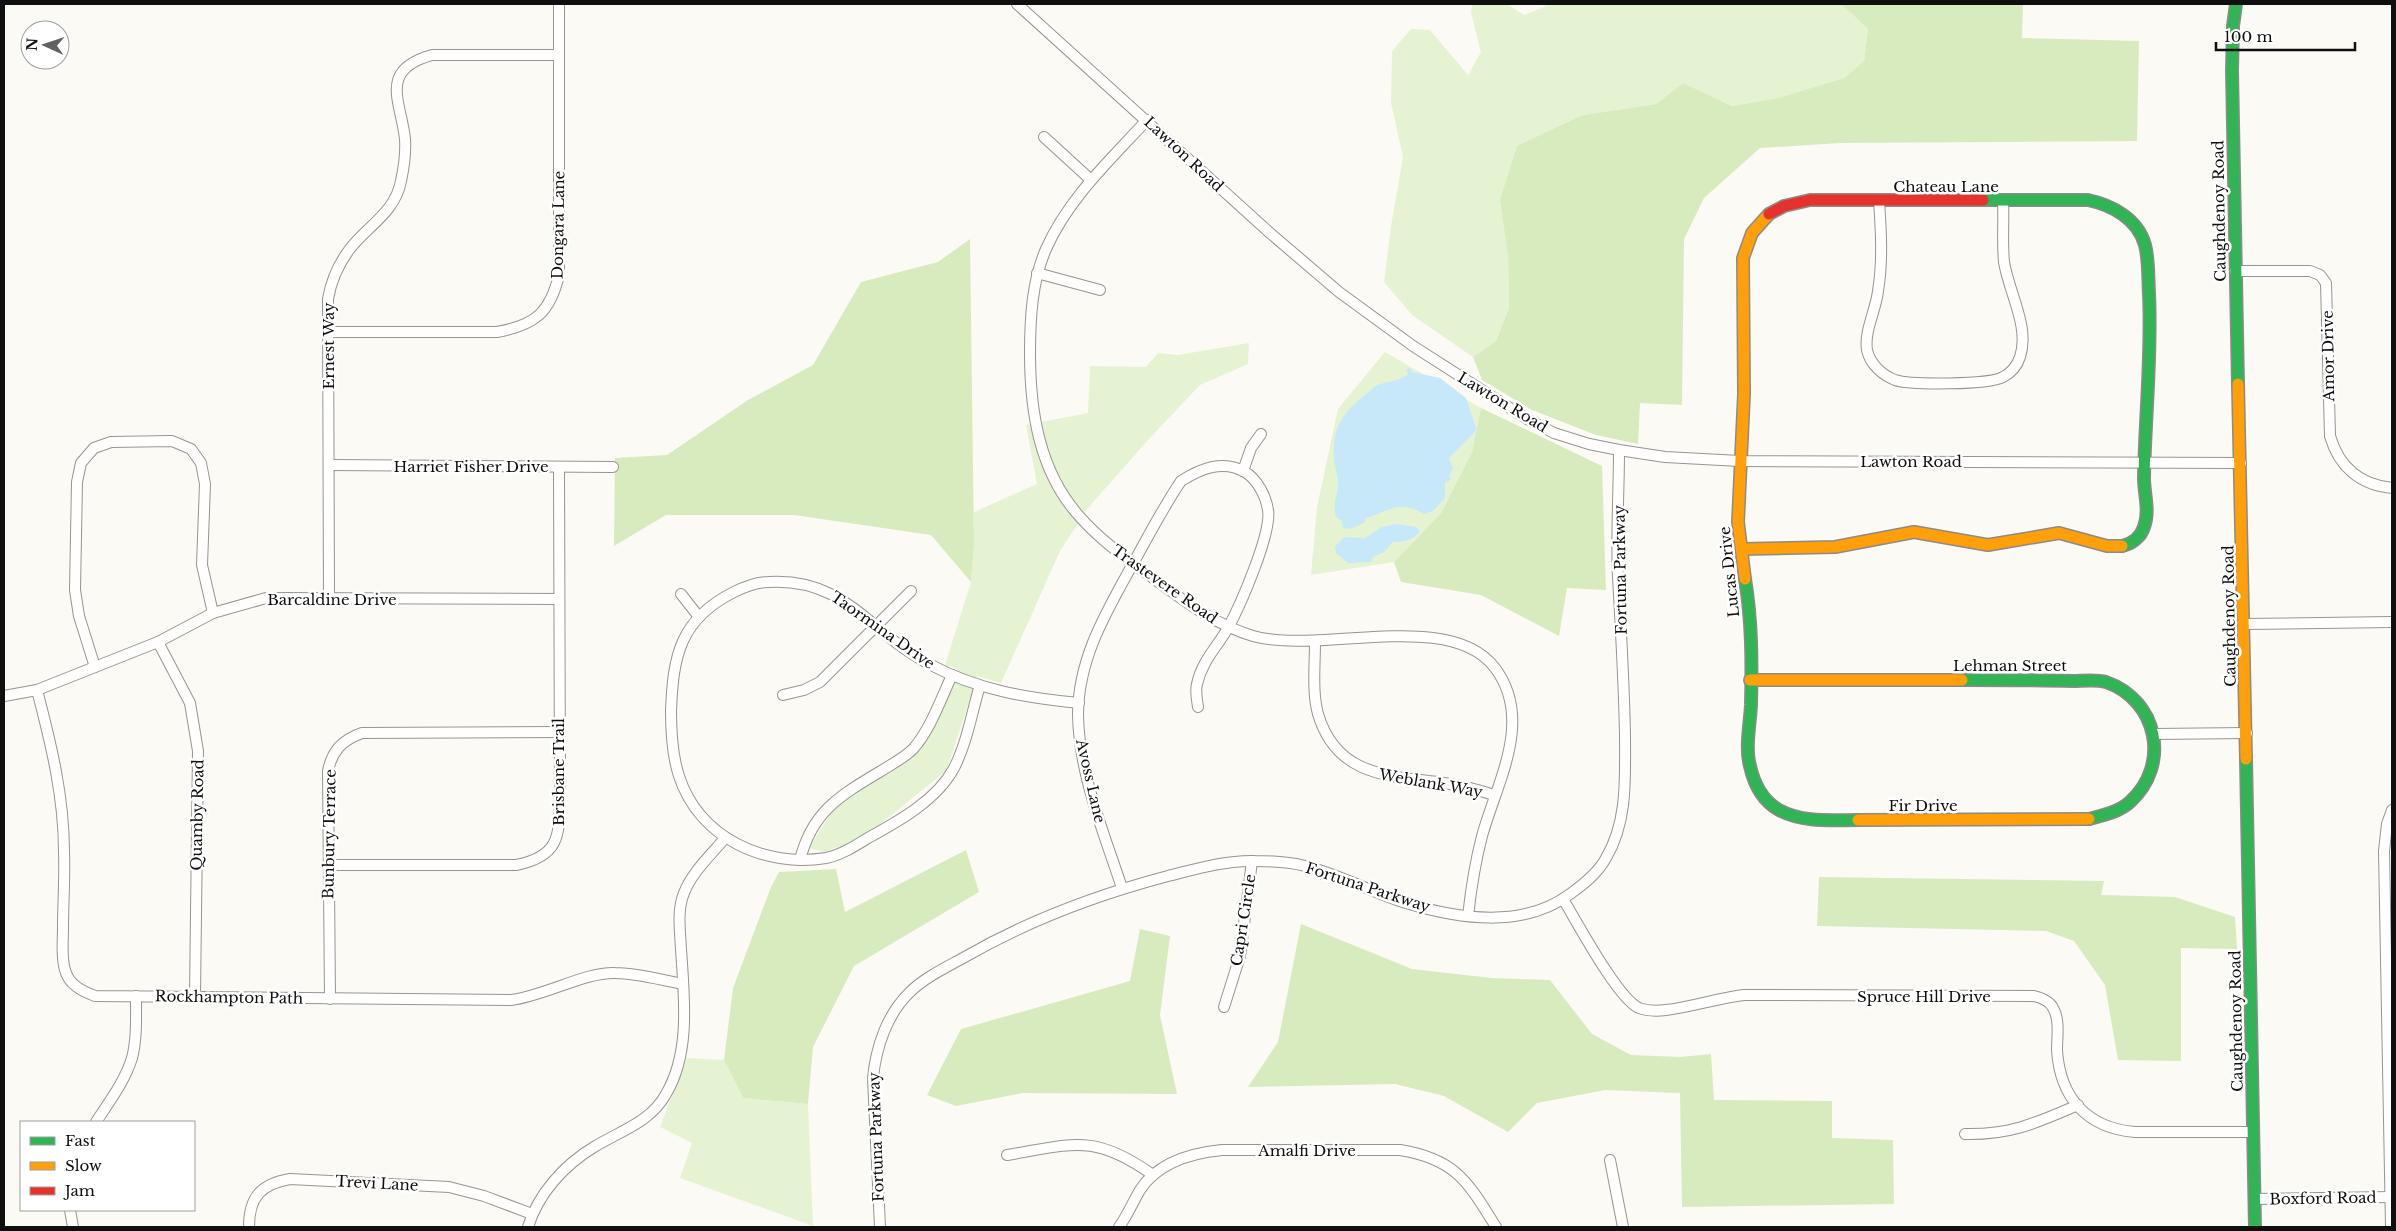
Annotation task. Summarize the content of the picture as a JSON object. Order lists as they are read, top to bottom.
{
  "streets": {
    "street": [
      "Lawton Road",
      "Chateau Lane",
      "Caughdenoy Road",
      "Dongara Lane",
      "Ernest Way",
      "Amor Drive",
      "Harriet Fisher Drive",
      "Fortuna Parkway",
      "Lucas Drive",
      "Trastevere Road",
      "Barcaldine Drive",
      "Taormina Drive",
      "Lehman Street",
      "Brisbane Trail",
      "Avoss Lane",
      "Weblank Way",
      "Fir Drive",
      "Quamby Road",
      "Bunbury Terrace",
      "Capri Circle",
      "Spruce Hill Drive",
      "Rockhampton Path",
      "Amalfi Drive",
      "Trevi Lane",
      "Boxford Road"
    ]
  },
  "crossings": [
    ["Lawton Road", "Chateau Lane"],
    ["Lawton Road", "Caughdenoy Road"],
    ["Lawton Road", "Fortuna Parkway"],
    ["Lawton Road", "Lucas Drive"],
    ["Lawton Road", "Trastevere Road"],
    ["Chateau Lane", "Lucas Drive"],
    ["Caughdenoy Road", "Amor Drive"],
    ["Caughdenoy Road", "Spruce Hill Drive"],
    ["Caughdenoy Road", "Boxford Road"],
    ["Dongara Lane", "Ernest Way"],
    ["Ernest Way", "Harriet Fisher Drive"],
    ["Ernest Way", "Barcaldine Drive"],
    ["Harriet Fisher Drive", "Brisbane Trail"],
    ["Fortuna Parkway", "Trastevere Road"],
    ["Fortuna Parkway", "Avoss Lane"],
    ["Fortuna Parkway", "Capri Circle"],
    ["Fortuna Parkway", "Spruce Hill Drive"],
    ["Lucas Drive", "Lehman Street"],
    ["Lucas Drive", "Fir Drive"],
    ["Trastevere Road", "Avoss Lane"],
    ["Trastevere Road", "Weblank Way"],
    ["Barcaldine Drive", "Brisbane Trail"],
    ["Barcaldine Drive", "Quamby Road"],
    ["Barcaldine Drive", "Rockhampton Path"],
    ["Taormina Drive", "Avoss Lane"],
    ["Lehman Street", "Fir Drive"],
    ["Brisbane Trail", "Bunbury Terrace"],
    ["Quamby Road", "Rockhampton Path"],
    ["Bunbury Terrace", "Rockhampton Path"]
  ],
  "legend": ["Fast", "Slow", "Jam"],
  "scale_bar": "100 m",
  "north": "left"
}
